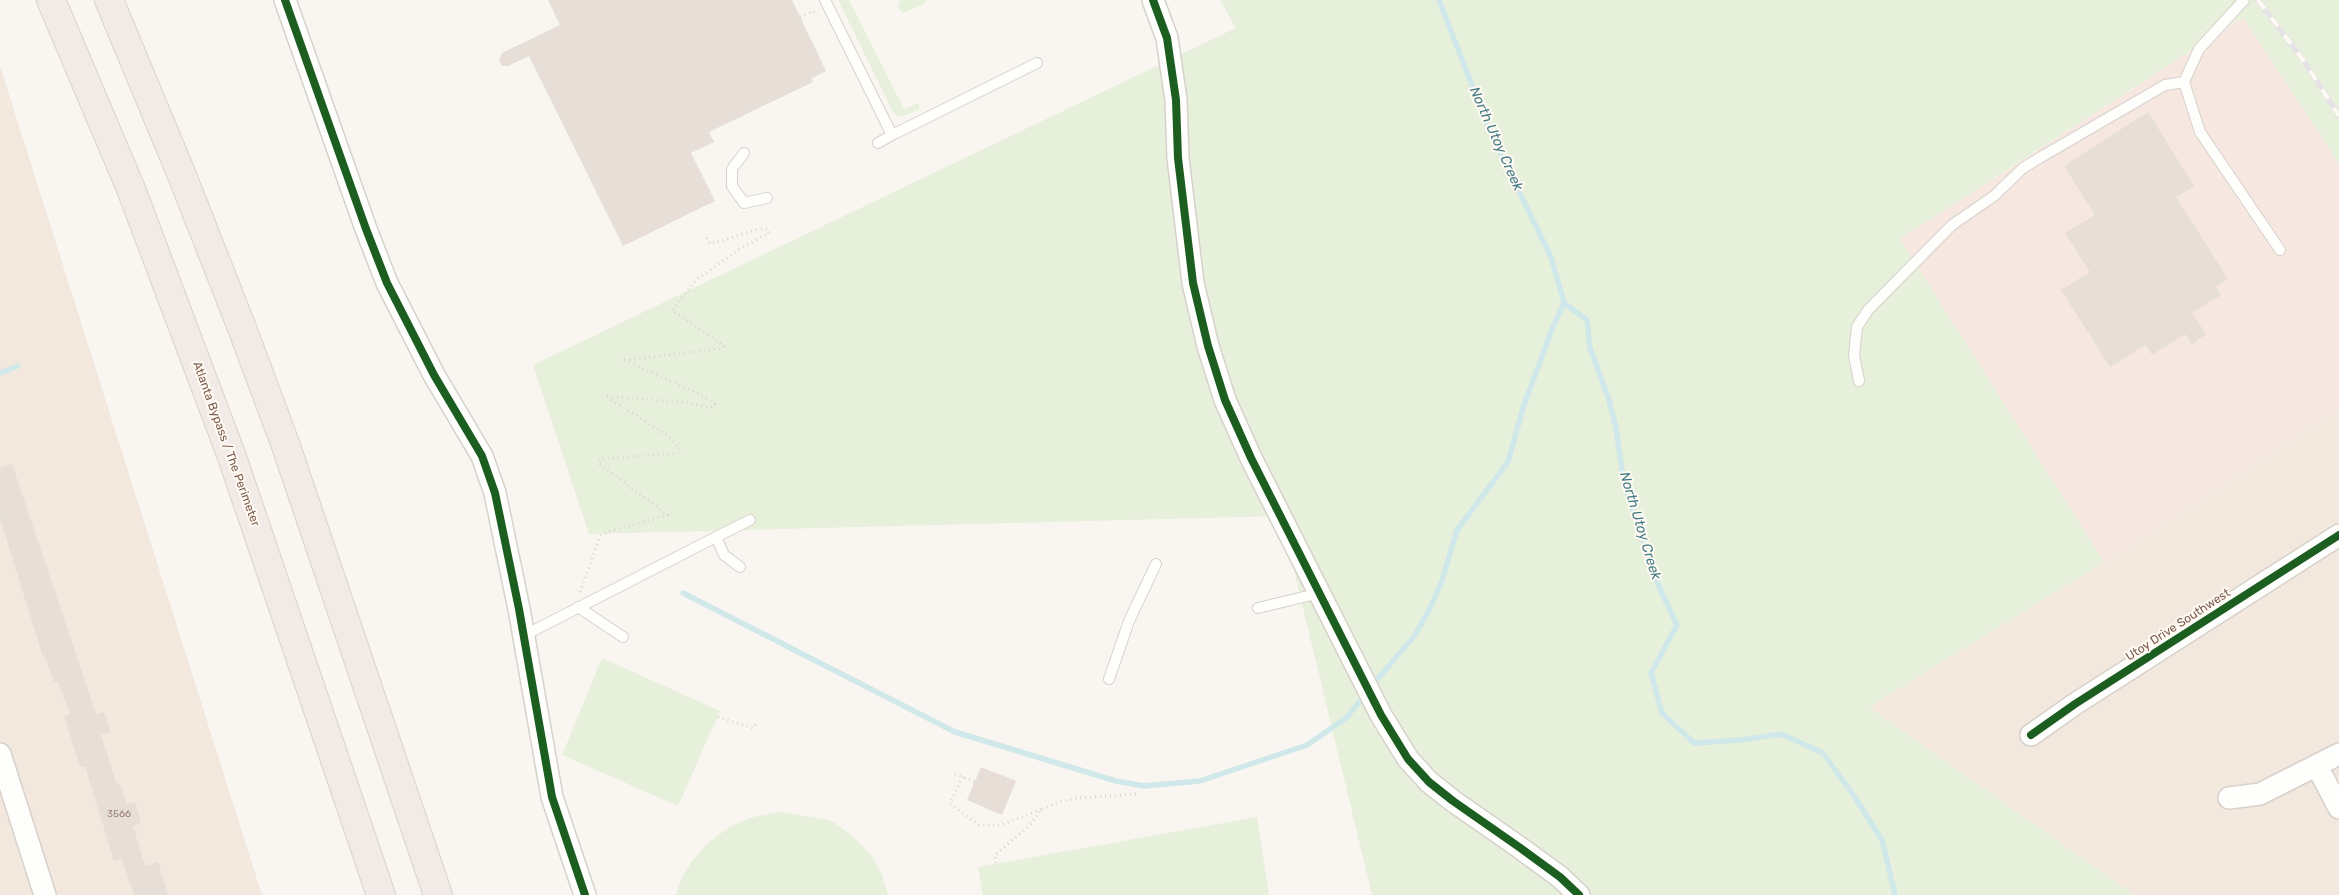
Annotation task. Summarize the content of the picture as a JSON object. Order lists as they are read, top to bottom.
{
  "streets": {
    "highway": ["Atlanta Bypass / The Perimeter"],
    "street": ["Utoy Drive Southwest"]
  },
  "water": ["North Utoy Creek"],
  "house_numbers": ["3566"]
}
